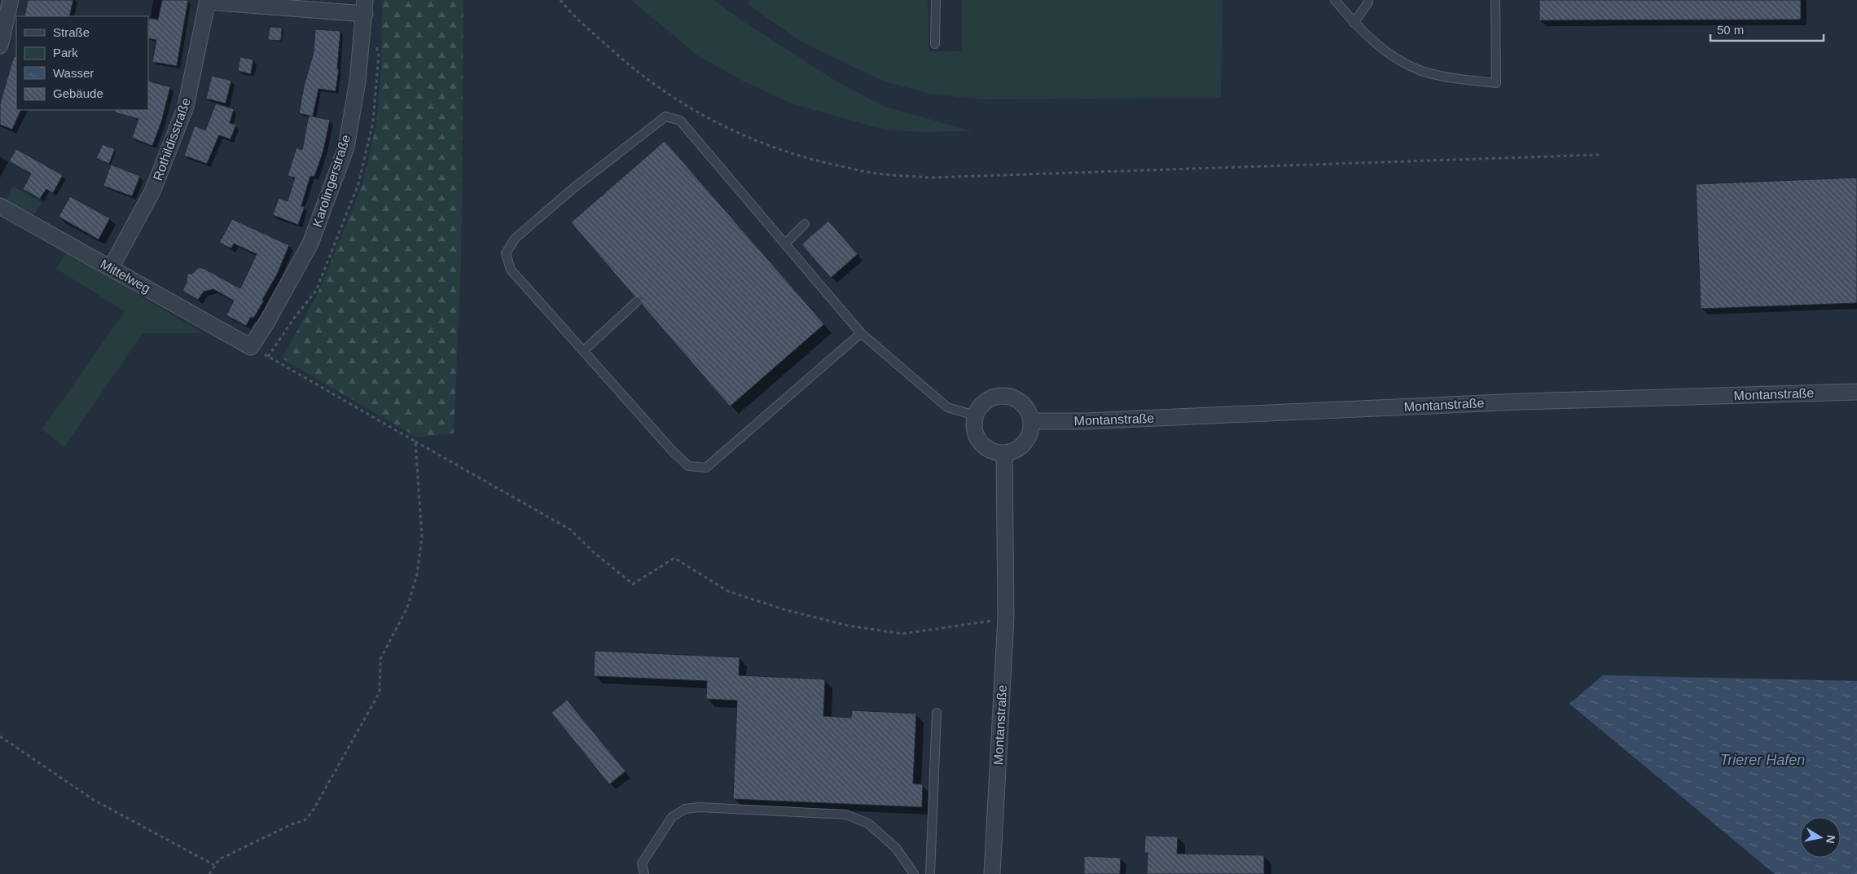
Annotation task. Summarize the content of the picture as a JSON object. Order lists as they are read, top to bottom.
{
  "streets": {
    "street": [
      "Rothildisstraße",
      "Karolingerstraße",
      "Mittelweg",
      "Montanstraße"
    ]
  },
  "crossings": [
    ["Rothildisstraße", "Karolingerstraße"],
    ["Rothildisstraße", "Mittelweg"],
    ["Karolingerstraße", "Mittelweg"]
  ],
  "water": ["Trierer Hafen"],
  "legend": [
    "Straße",
    "Park",
    "Wasser",
    "Gebäude"
  ],
  "scale_bar": "50 m",
  "north": "right"
}
